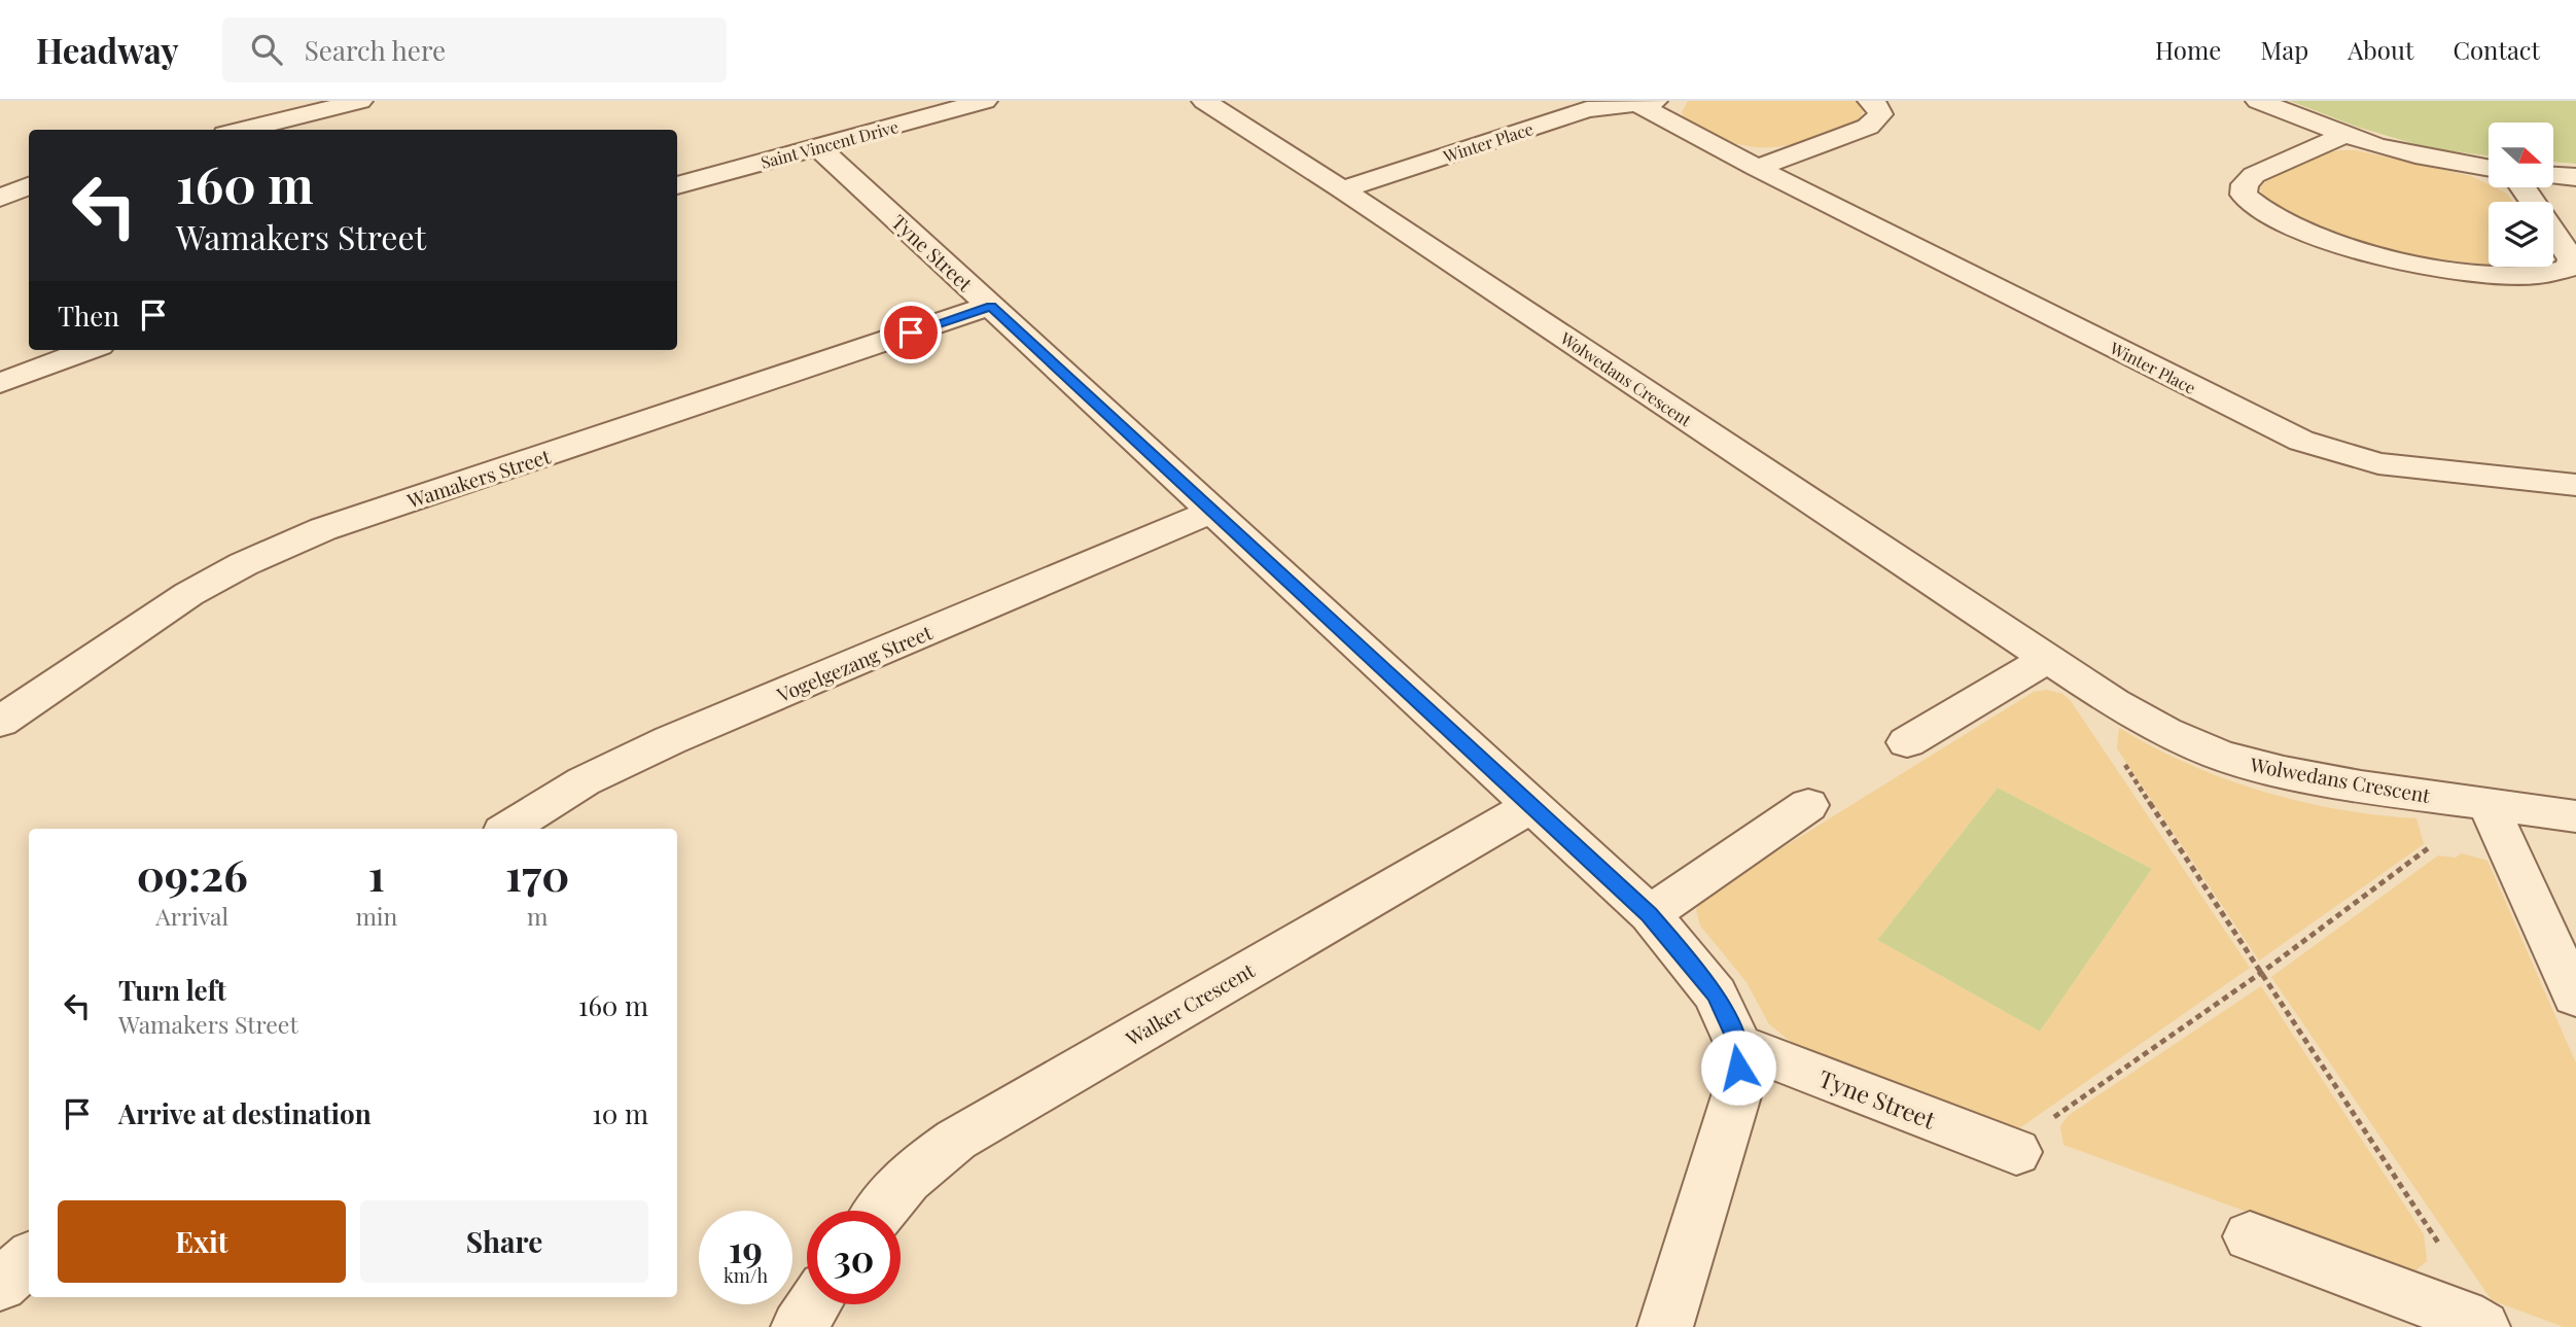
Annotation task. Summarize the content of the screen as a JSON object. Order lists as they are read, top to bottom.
{
  "streets": {
    "street": [
      "Winter Place",
      "Saint Vincent Drive",
      "Tyne Street",
      "Wolwedans Crescent",
      "Wamakers Street",
      "Vogelgezang Street",
      "Walker Crescent"
    ]
  },
  "crossings": [
    ["Winter Place", "Wolwedans Crescent"],
    ["Saint Vincent Drive", "Tyne Street"],
    ["Tyne Street", "Wamakers Street"],
    ["Tyne Street", "Vogelgezang Street"],
    ["Tyne Street", "Walker Crescent"]
  ],
  "north": "right",
  "page": {
    "header": "Headway",
    "search": "Search here",
    "nav": [
      "Home",
      "Map",
      "About",
      "Contact"
    ],
    "turn": ["160 m", "Wamakers Street"],
    "then": "Then",
    "eta": [
      "09:26",
      "Arrival",
      "1",
      "min",
      "170",
      "m"
    ],
    "list": [
      {
        "name": "Turn left",
        "note": "Wamakers Street",
        "value": "160 m"
      },
      {
        "name": "Arrive at destination",
        "value": "10 m"
      }
    ],
    "buttons": ["Exit", "Share"],
    "speed": "19 km/h",
    "limit": "30"
  }
}
